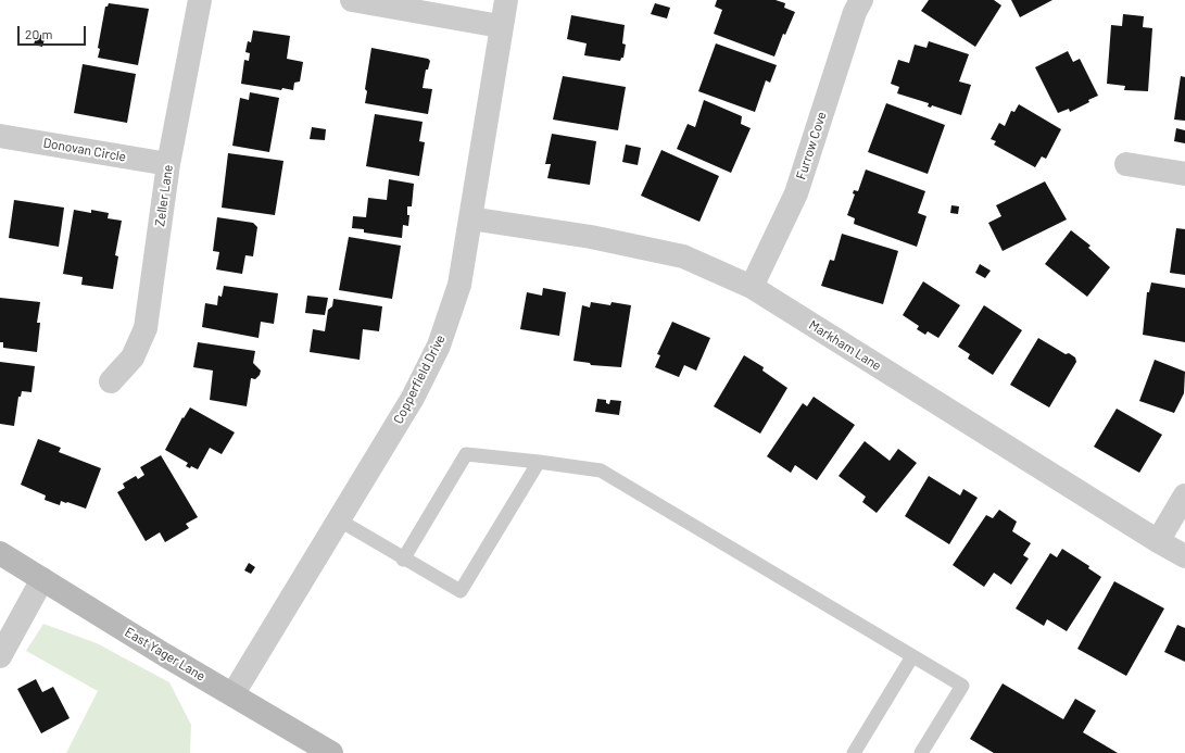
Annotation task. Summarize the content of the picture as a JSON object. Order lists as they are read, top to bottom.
{
  "streets": {
    "street": [
      "Furrow Cove",
      "Donovan Circle",
      "Zeller Lane",
      "Markham Lane",
      "Copperfield Drive",
      "East Yager Lane"
    ]
  },
  "crossings": [
    ["Furrow Cove", "Markham Lane"],
    ["Donovan Circle", "Zeller Lane"],
    ["Markham Lane", "Copperfield Drive"],
    ["Copperfield Drive", "East Yager Lane"]
  ],
  "scale_bar": "20 m"
}
